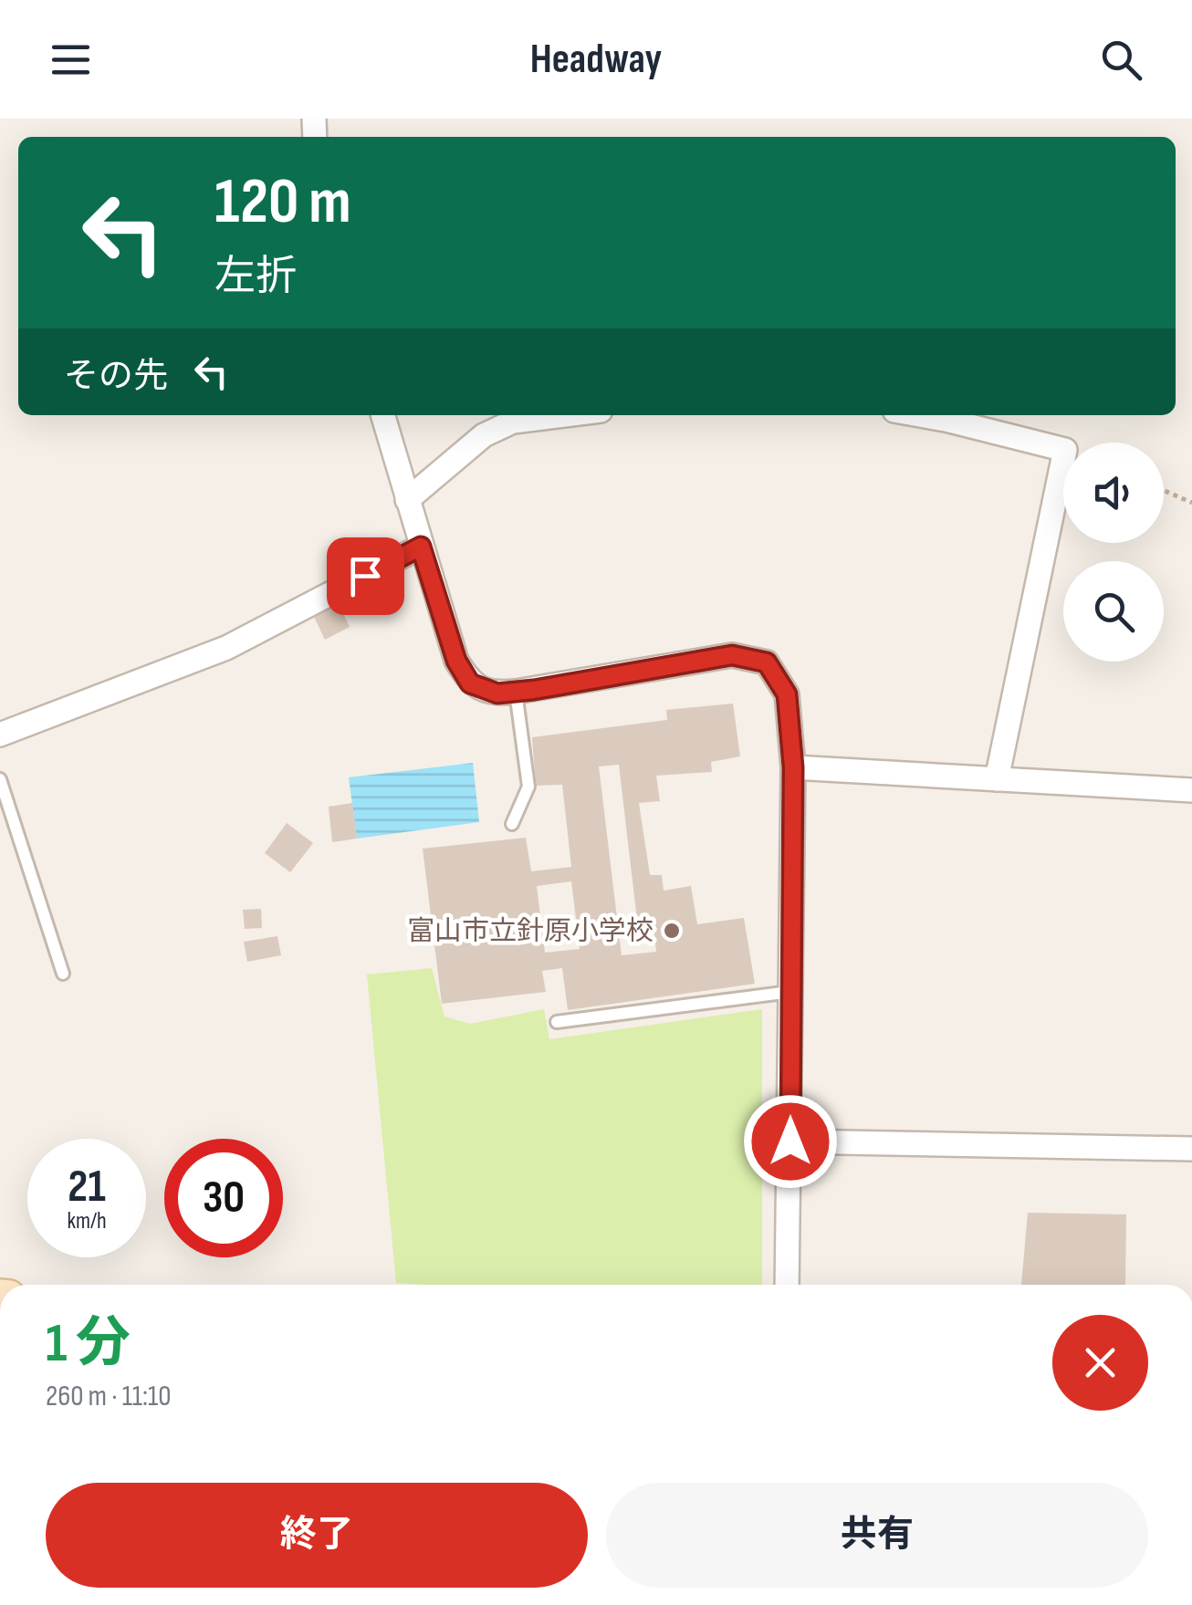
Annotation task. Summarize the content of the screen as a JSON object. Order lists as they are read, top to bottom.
{
  "places": ["富山市立針原小学校"],
  "page": {
    "header": "Headway",
    "turn": ["120 m", "左折"],
    "then": "その先",
    "speed": "21 km/h",
    "limit": "30",
    "heading": ["1 分", "260 m · 11:10"],
    "buttons": ["終了", "共有"]
  }
}
